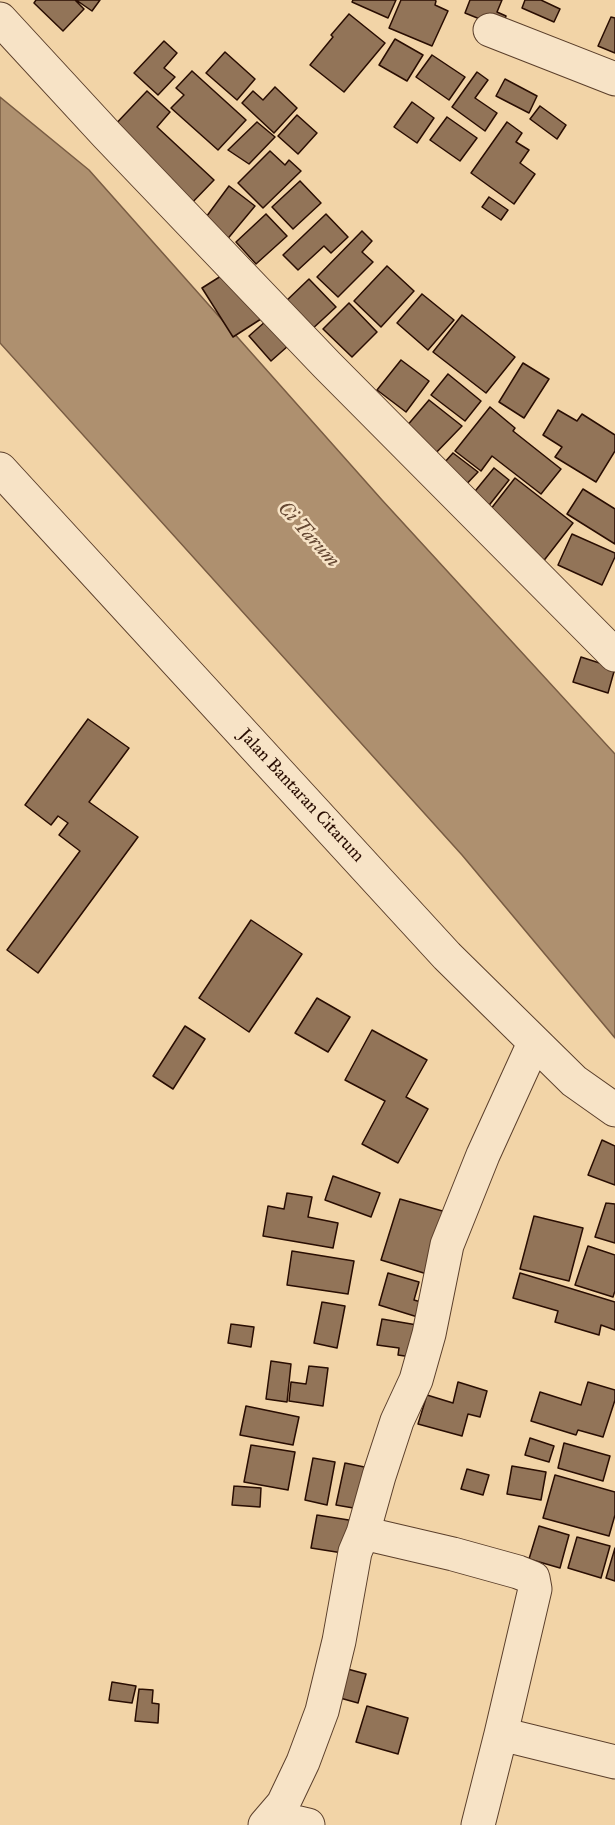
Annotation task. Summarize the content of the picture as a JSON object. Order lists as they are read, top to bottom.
{
  "streets": {
    "street": ["Jalan Bantaran Citarum"]
  },
  "water": ["Ci Tarum"]
}
